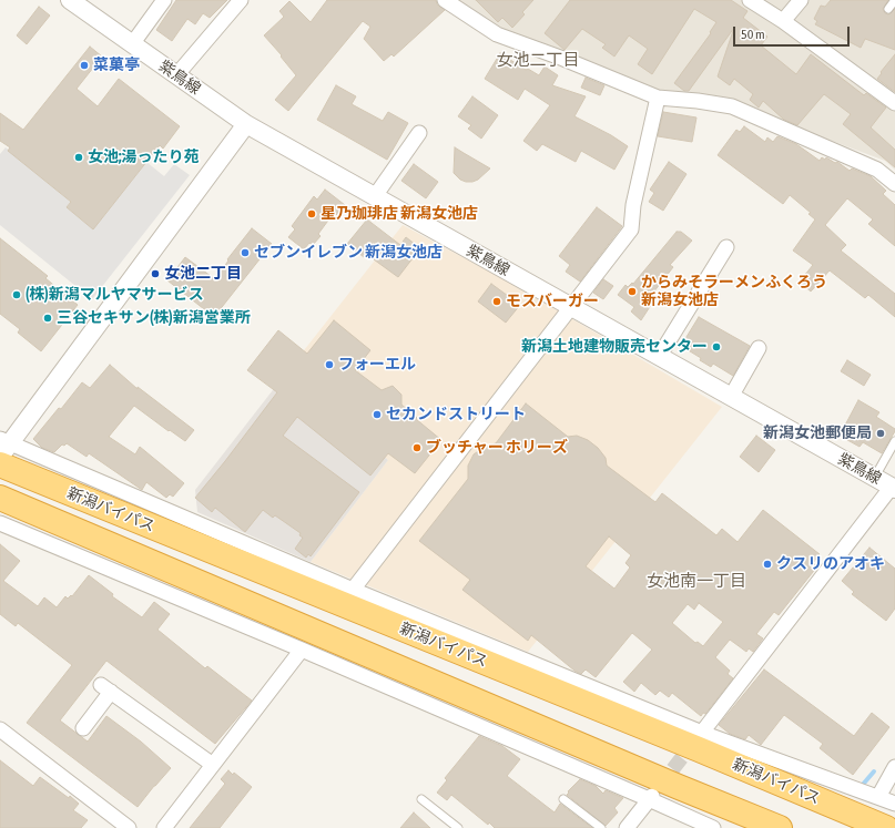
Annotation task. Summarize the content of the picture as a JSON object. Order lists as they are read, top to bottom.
{
  "streets": {
    "highway": ["新潟バイパス"],
    "street": ["紫鳥線"]
  },
  "districts": ["女池二丁目", "女池南一丁目"],
  "places": [
    "菜菓亭",
    "女池;湯ったり苑",
    "星乃珈琲店 新潟女池店",
    "セブンイレブン 新潟女池店",
    "女池二丁目",
    "からみそラーメンふくろう 新潟女池店",
    "(株)新潟マルヤマサービス",
    "モスバーガー",
    "三谷セキサン(株)新潟営業所",
    "新潟土地建物販売センター",
    "フォーエル",
    "セカンドストリート",
    "新潟女池郵便局",
    "ブッチャー ホリーズ",
    "クスリのアオキ"
  ],
  "scale_bar": "50 m"
}
